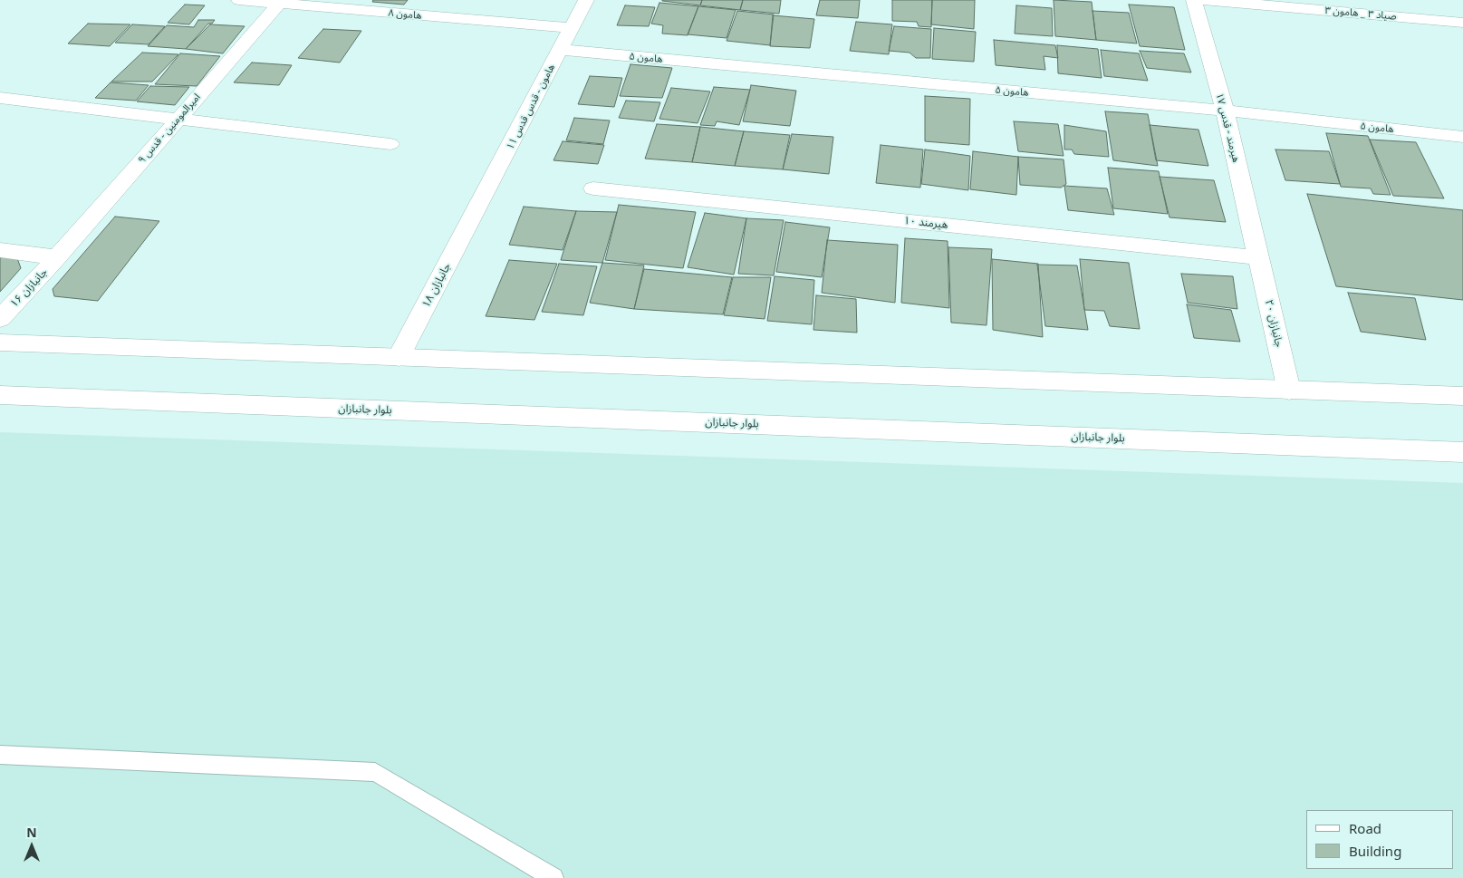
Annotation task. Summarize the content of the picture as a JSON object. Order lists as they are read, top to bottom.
{
  "streets": {
    "street": [
      "صیاد ۳ _ هامون ۳",
      "هامون ۸",
      "هامون ۵",
      "هامون - قدس قدس ۱۱",
      "هیرمند - قدس ۱۷",
      "امیرالمومنین - قدس ۹",
      "هیرمند ۱۰",
      "جانبازان ۱۸",
      "جانبازان ۱۶",
      "جانبازان ۲۰",
      "بلوار جانبازان"
    ]
  },
  "crossings": [
    ["هامون ۸", "هامون - قدس قدس ۱۱"],
    ["هامون ۸", "امیرالمومنین - قدس ۹"],
    ["هامون ۵", "هامون - قدس قدس ۱۱"],
    ["هامون ۵", "هیرمند - قدس ۱۷"],
    ["هامون - قدس قدس ۱۱", "جانبازان ۱۸"],
    ["هیرمند - قدس ۱۷", "هیرمند ۱۰"],
    ["هیرمند - قدس ۱۷", "جانبازان ۲۰"],
    ["امیرالمومنین - قدس ۹", "جانبازان ۱۶"],
    ["هیرمند ۱۰", "جانبازان ۲۰"]
  ],
  "legend": ["Road", "Building"],
  "north": "top"
}
